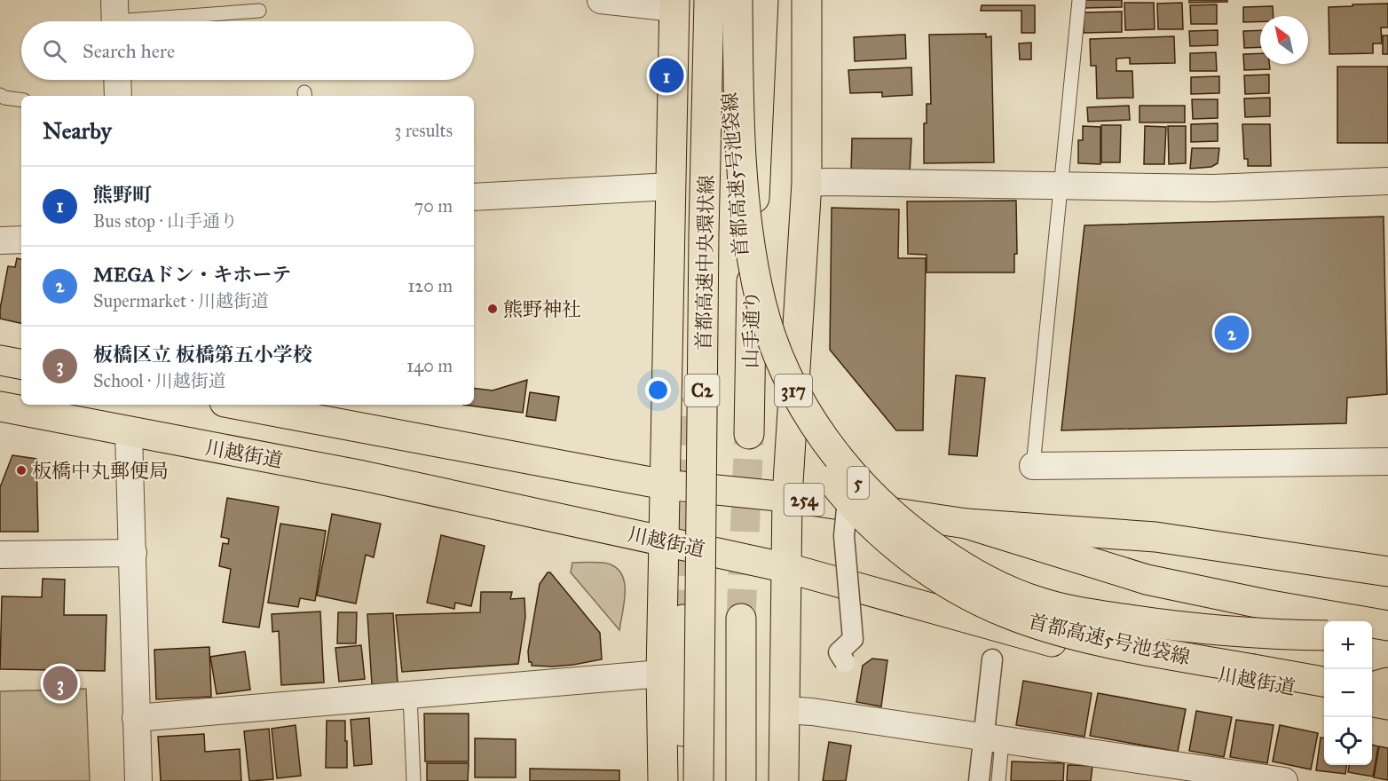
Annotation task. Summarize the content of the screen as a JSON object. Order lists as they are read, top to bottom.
{
  "streets": {
    "main road": [
      "首都高速5号池袋線",
      "首都高速中央環状線",
      "山手通り",
      "C2",
      "317",
      "川越街道",
      "5",
      "254"
    ]
  },
  "crossings": [
    ["317", "川越街道"],
    ["317", "254"]
  ],
  "places": ["熊野神社", "板橋中丸郵便局"],
  "north": "top left",
  "page": {
    "search": "Search here",
    "pins": ["1", "2", "3"],
    "heading": ["Nearby", "3 results"],
    "list": [
      {
        "mark": "1",
        "name": "熊野町",
        "note": "Bus stop · 山手通り",
        "value": "70 m"
      },
      {
        "mark": "2",
        "name": "MEGAドン・キホーテ",
        "note": "Supermarket · 川越街道",
        "value": "120 m"
      },
      {
        "mark": "3",
        "name": "板橋区立 板橋第五小学校",
        "note": "School · 川越街道",
        "value": "140 m"
      }
    ],
    "map_buttons": ["+", "−"]
  }
}
